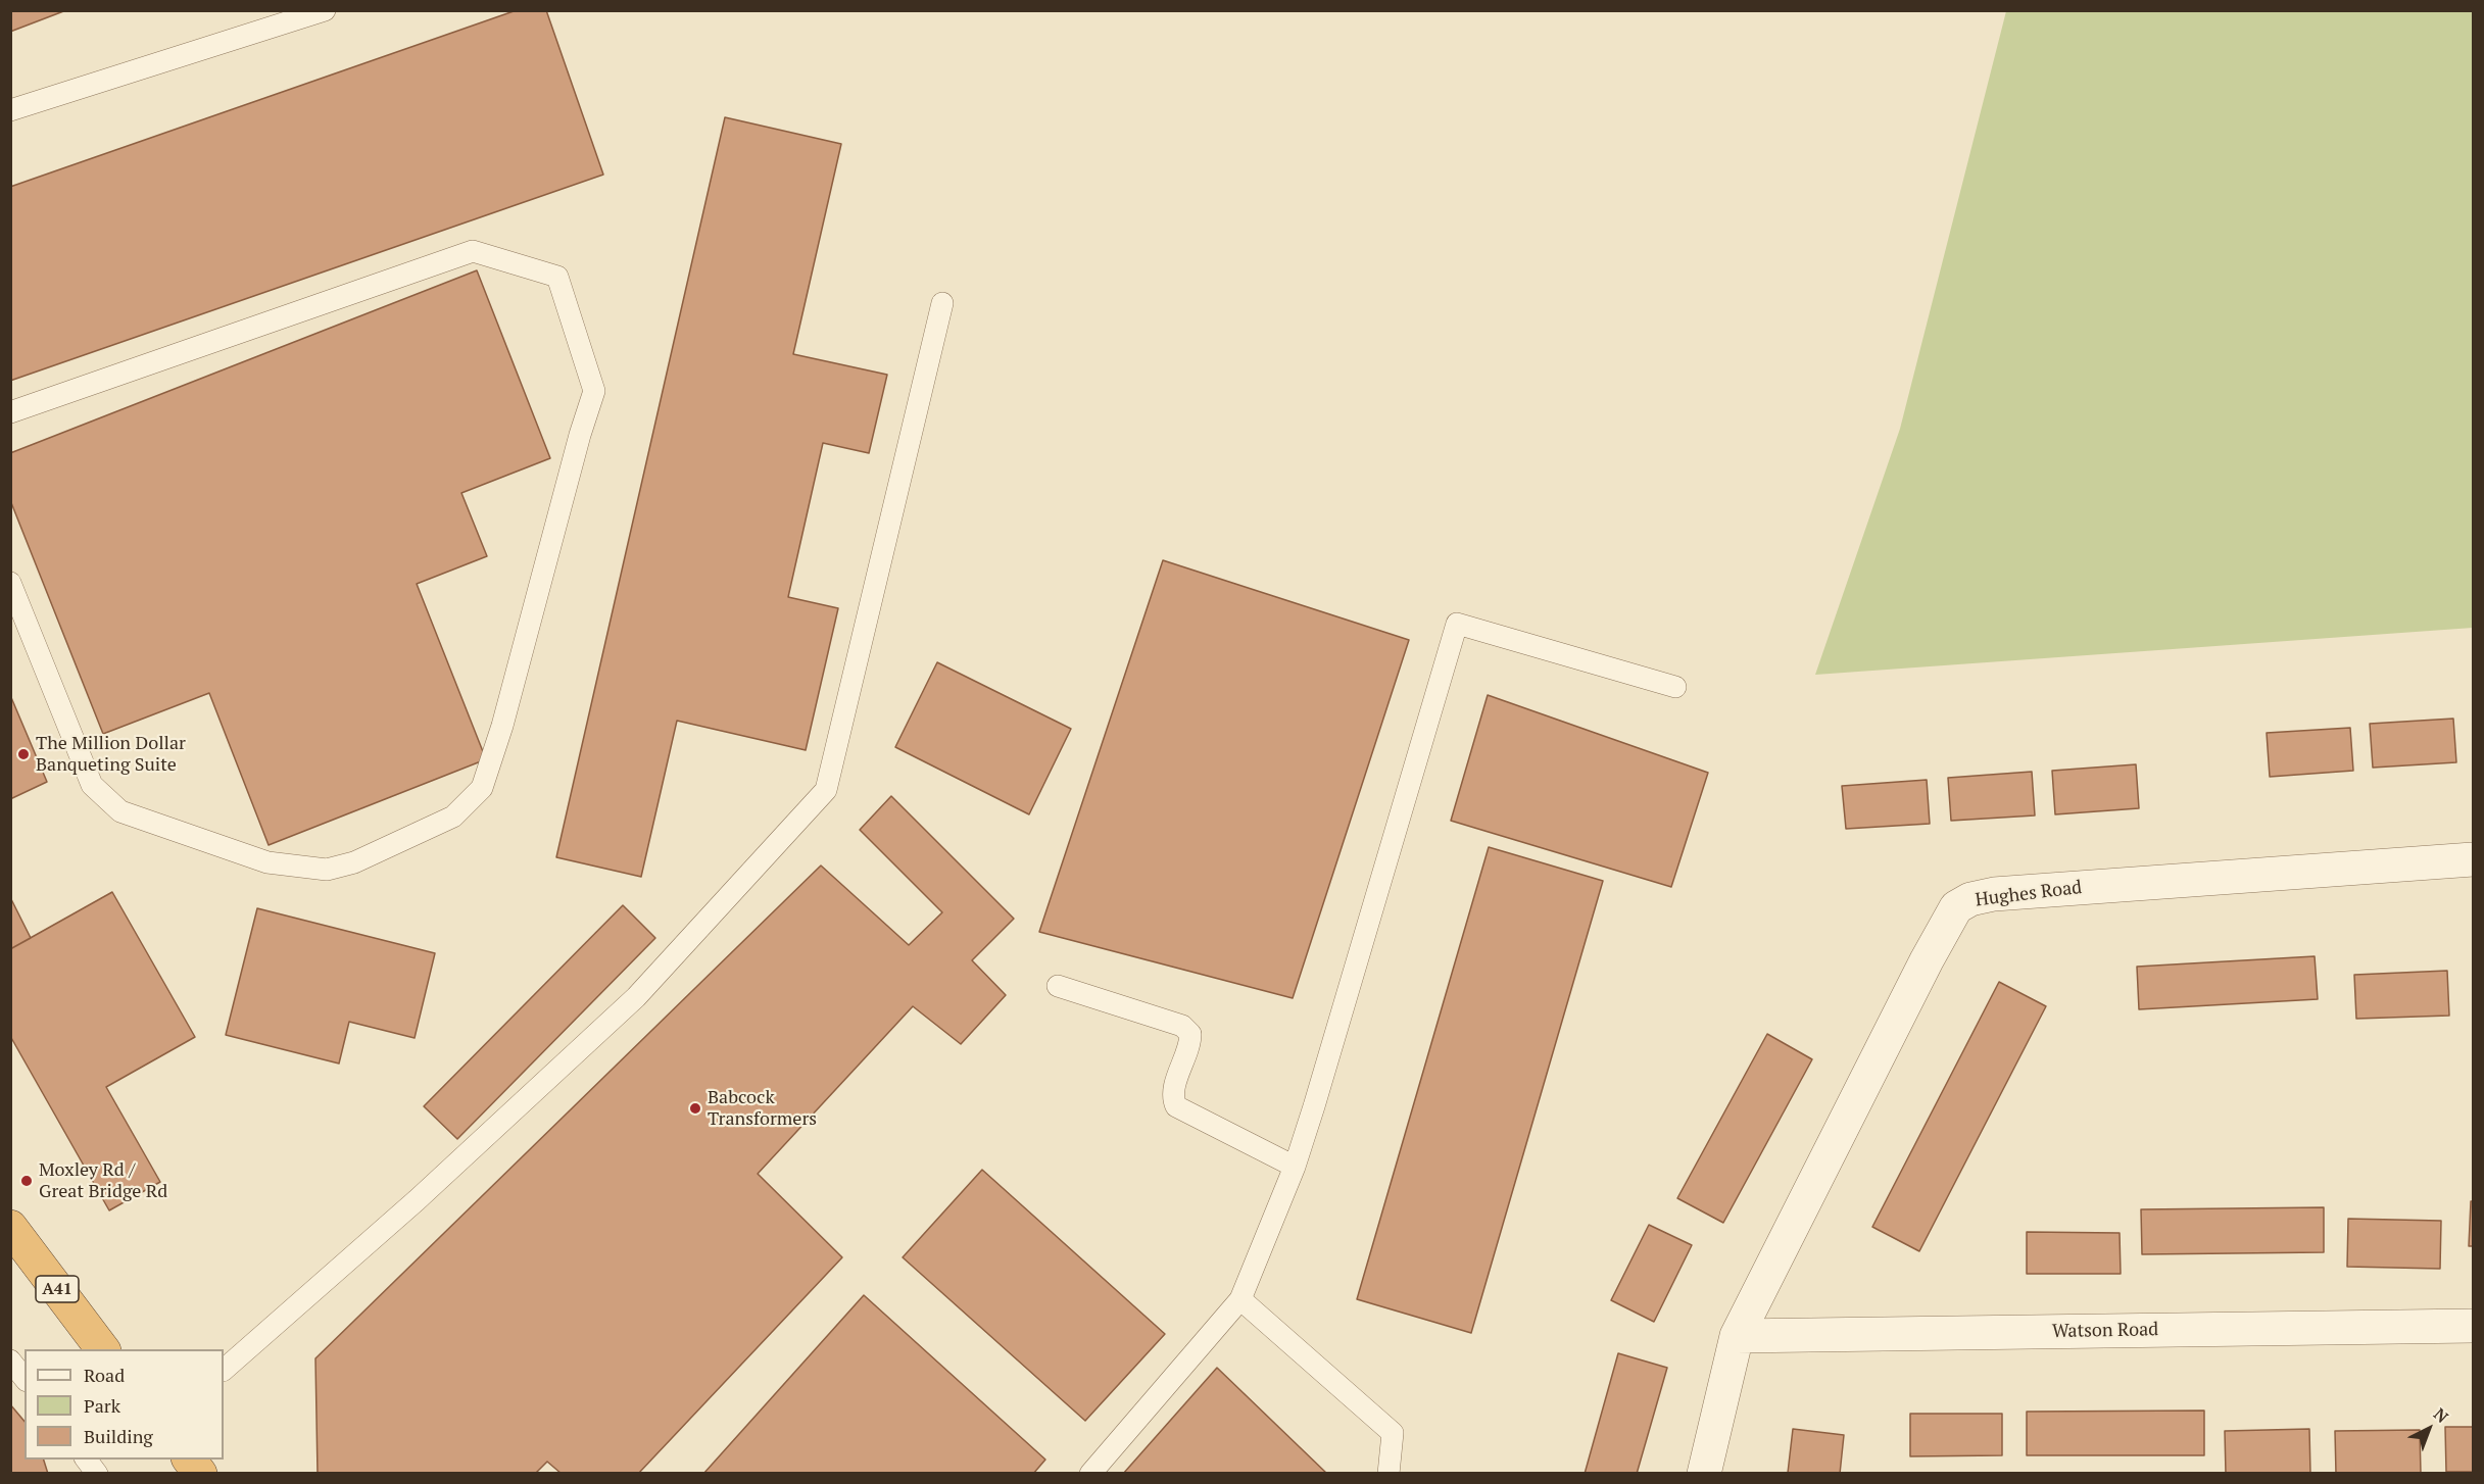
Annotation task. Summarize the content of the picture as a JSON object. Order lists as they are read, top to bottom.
{
  "streets": {
    "highway": ["A41"],
    "street": ["Hughes Road", "Watson Road"]
  },
  "crossings": [
    ["Hughes Road", "Watson Road"]
  ],
  "places": ["The Million Dollar Banqueting Suite", "Babcock Transformers", "Moxley Rd / Great Bridge Rd"],
  "legend": ["Road", "Park", "Building"],
  "north": "top right"
}
